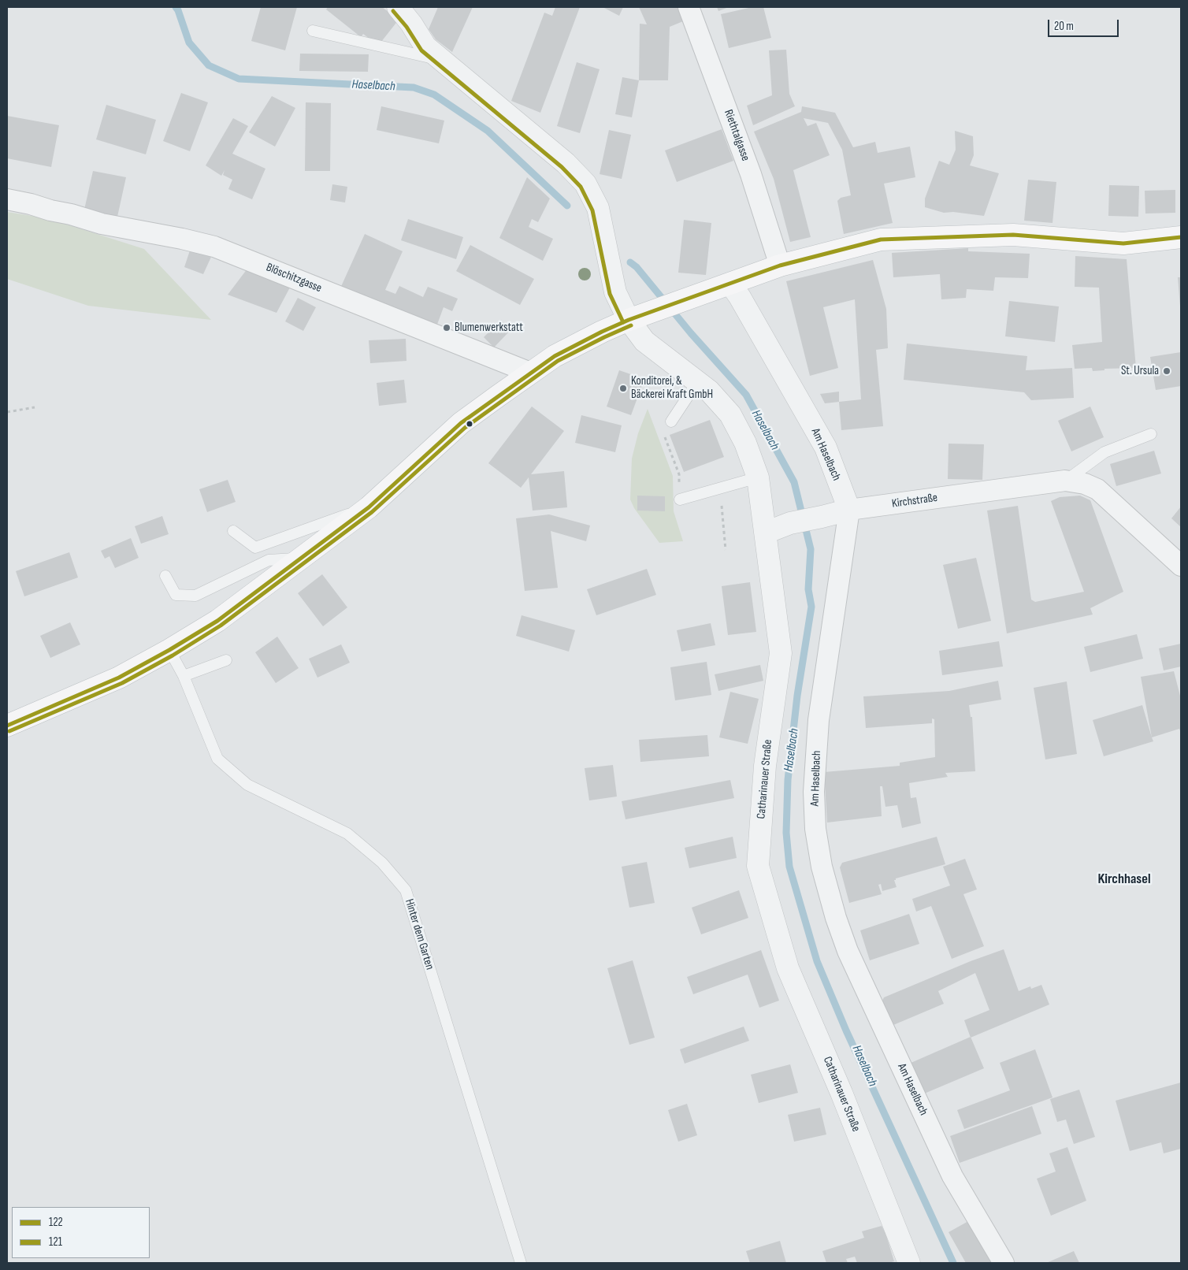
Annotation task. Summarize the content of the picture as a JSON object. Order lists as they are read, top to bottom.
{
  "streets": {
    "street": [
      "Riethtalgasse",
      "Blöschitzgasse",
      "Am Haselbach",
      "Kirchstraße",
      "Catharinauer Straße"
    ],
    "lane": ["Hinter dem Garten"]
  },
  "crossings": [
    ["Am Haselbach", "Kirchstraße"],
    ["Kirchstraße", "Catharinauer Straße"]
  ],
  "districts": ["Kirchhasel"],
  "water": ["Haselbach"],
  "places": ["Blumenwerkstatt", "St. Ursula", "Konditorei, & Bäckerei Kraft GmbH"],
  "lines": ["transit line 121", "transit line 122"],
  "legend": ["122", "121"],
  "scale_bar": "20 m"
}
